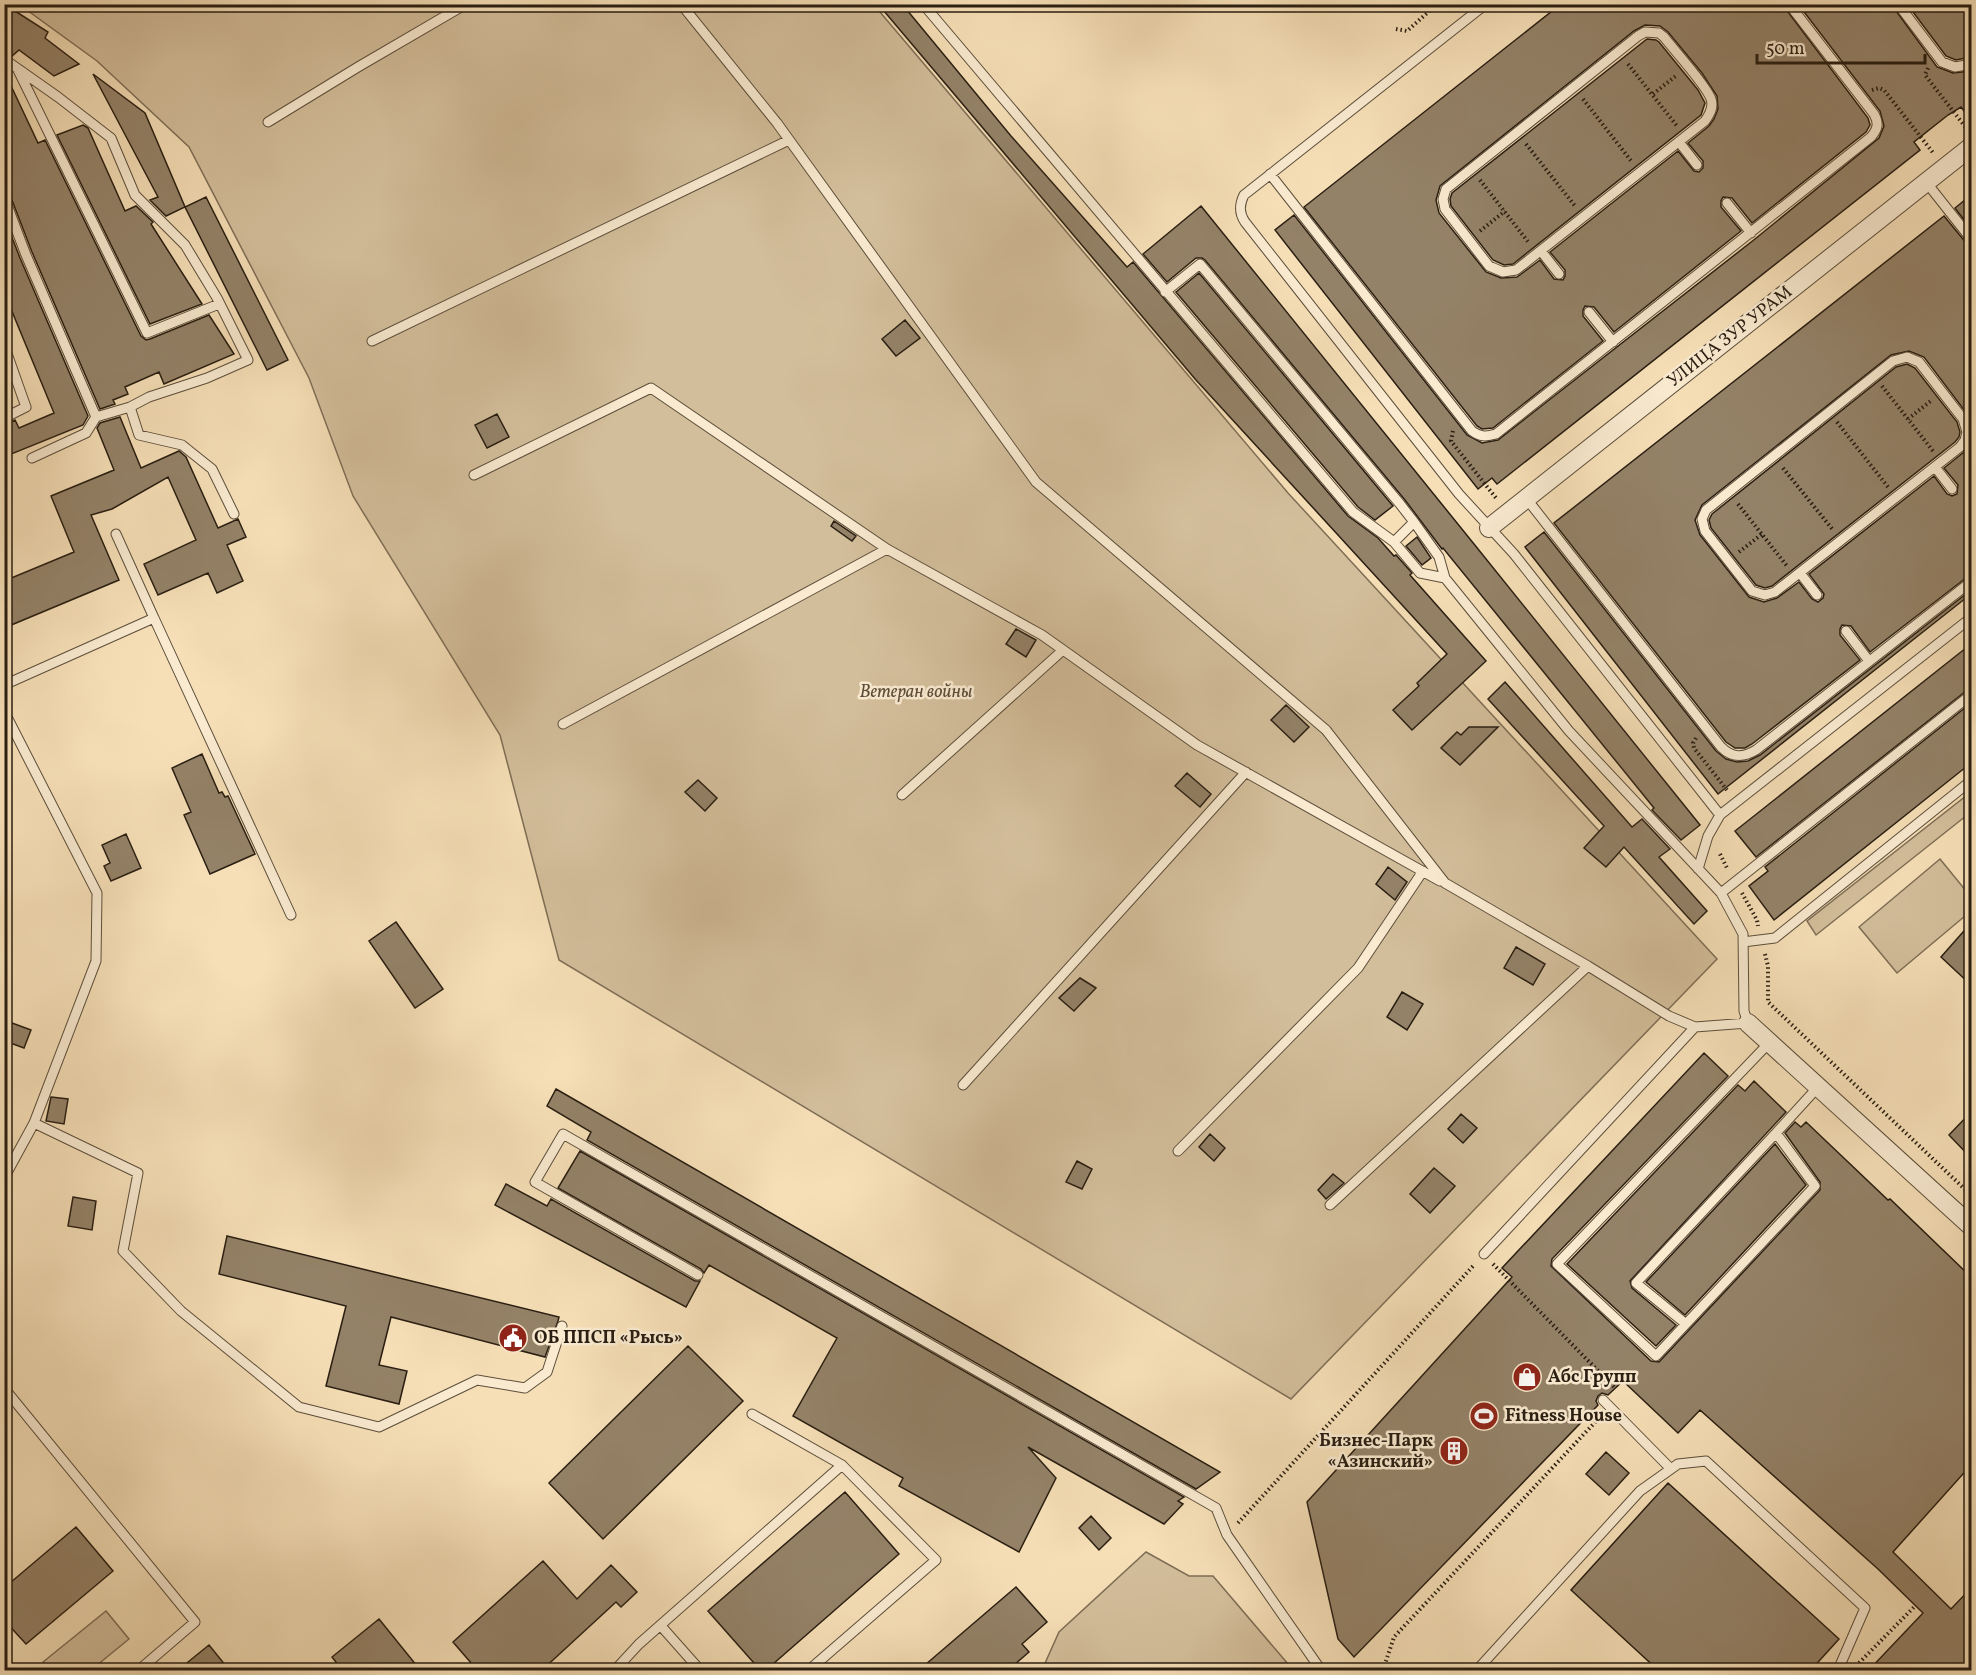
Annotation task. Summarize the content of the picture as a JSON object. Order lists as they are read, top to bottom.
{
  "streets": {
    "street": ["УЛИЦА ЗУР УРАМ"]
  },
  "parks": ["Ветеран войны"],
  "places": {
    "public building": ["ОБ ППСП «Рысь»"],
    "shop": ["Абс Групп"],
    "sports": ["Fitness House"],
    "building": ["Бизнес-Парк «Азинский»"]
  },
  "scale_bar": "50 m"
}
